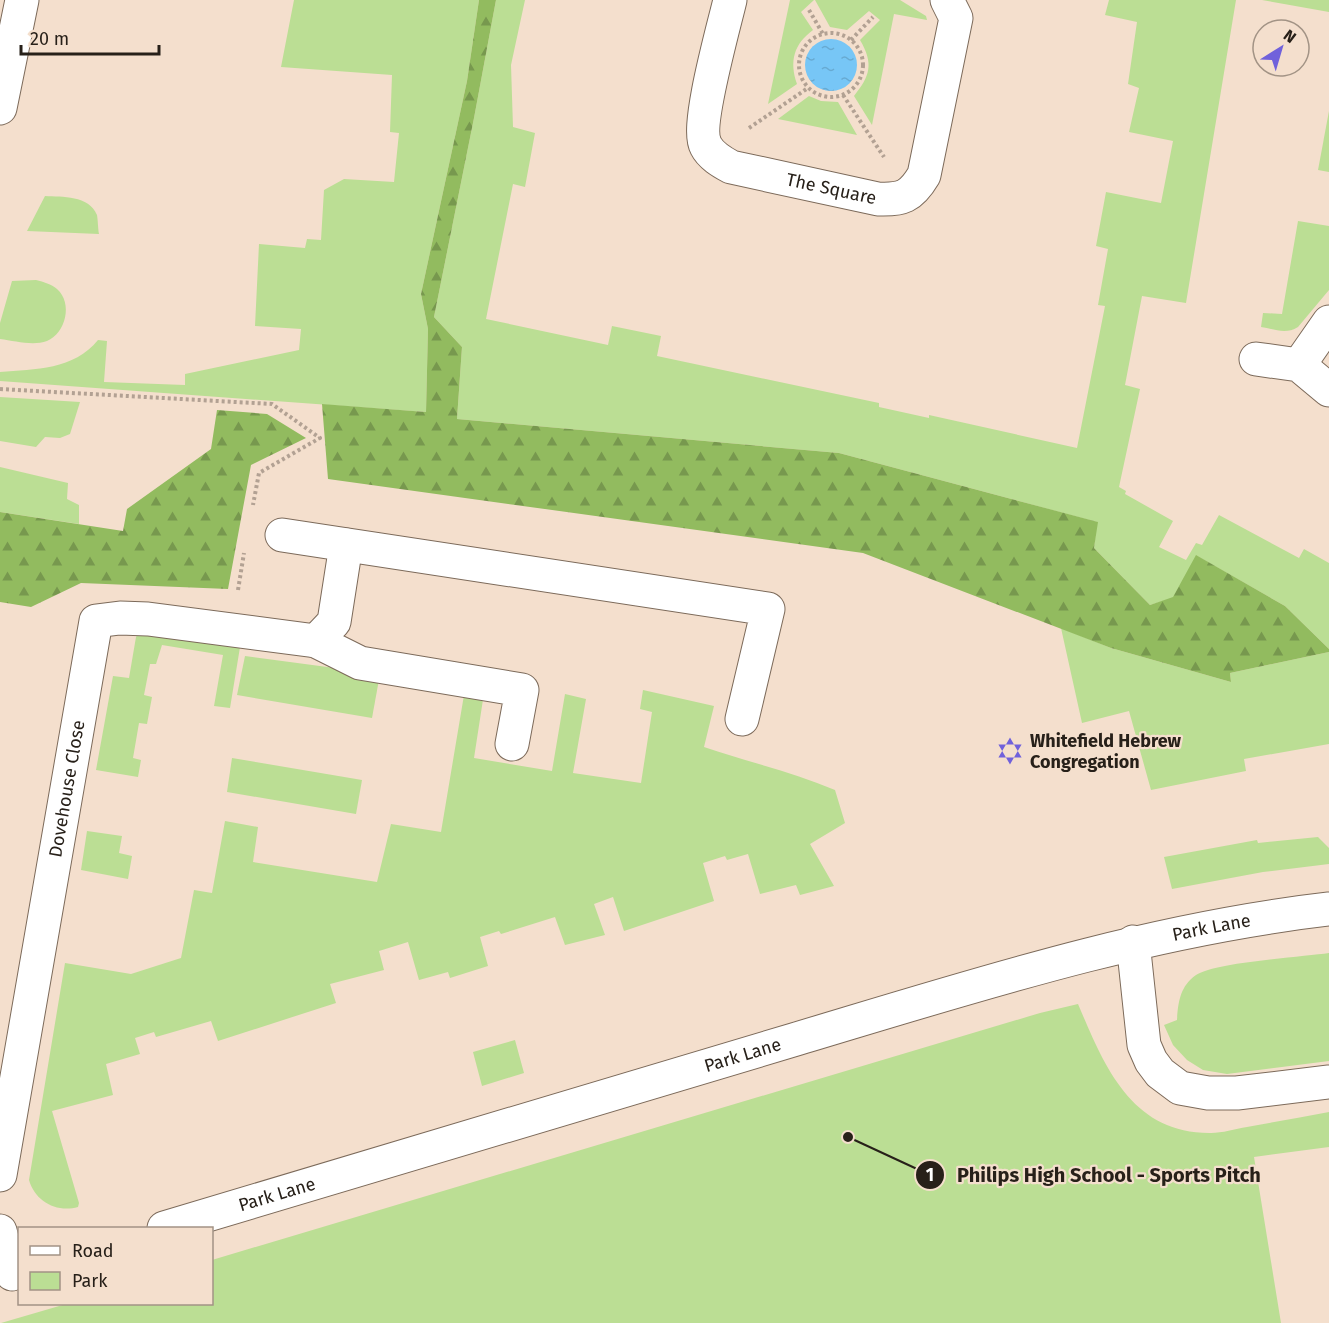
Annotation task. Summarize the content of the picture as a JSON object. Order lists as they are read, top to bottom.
{
  "streets": {
    "street": ["The Square", "Dovehouse Close", "Park Lane"]
  },
  "places": {
    "synagogue": ["Whitefield Hebrew Congregation"],
    "other": ["Philips High School - Sports Pitch"]
  },
  "legend": ["Road", "Park"],
  "scale_bar": "20 m",
  "north": "top right"
}
